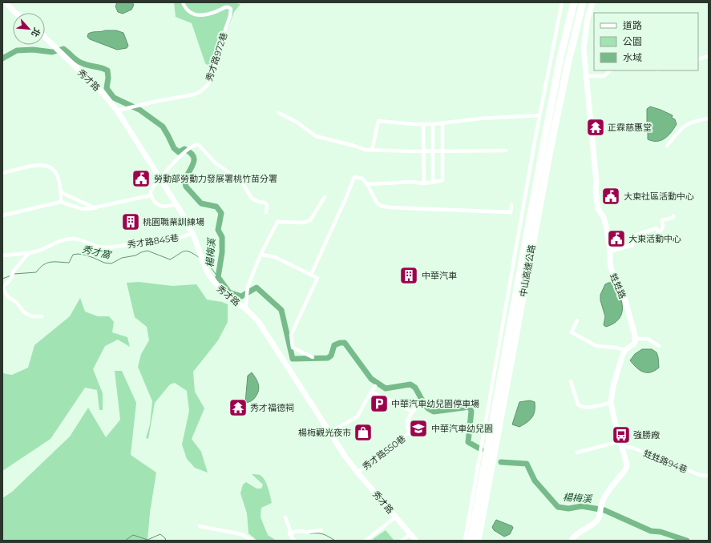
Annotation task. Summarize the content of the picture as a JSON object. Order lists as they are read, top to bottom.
{
  "streets": {
    "highway": ["中山高速公路"],
    "main road": ["秀才路", "甡甡路"],
    "street": [
      "秀才路972巷",
      "秀才路845巷",
      "秀才路550巷",
      "甡甡路94巷"
    ]
  },
  "crossings": [
    ["秀才路972巷", "秀才路"],
    ["秀才路", "秀才路845巷"],
    ["秀才路", "秀才路550巷"]
  ],
  "water": ["秀才窩", "楊梅溪"],
  "places": {
    "temple": ["正霖慈惠堂", "秀才福德祠"],
    "public building": ["勞動部勞動力發展署桃竹苗分署", "大東社區活動中心", "大東活動中心"],
    "building": ["桃園職業訓練場", "中華汽車"],
    "parking": ["中華汽車幼兒園停車場"],
    "school or university": ["中華汽車幼兒園"],
    "shop": ["楊梅觀光夜市"],
    "bus stop": ["強勝廠"]
  },
  "legend": ["道路", "公園", "水域"],
  "north": "bottom right"
}
